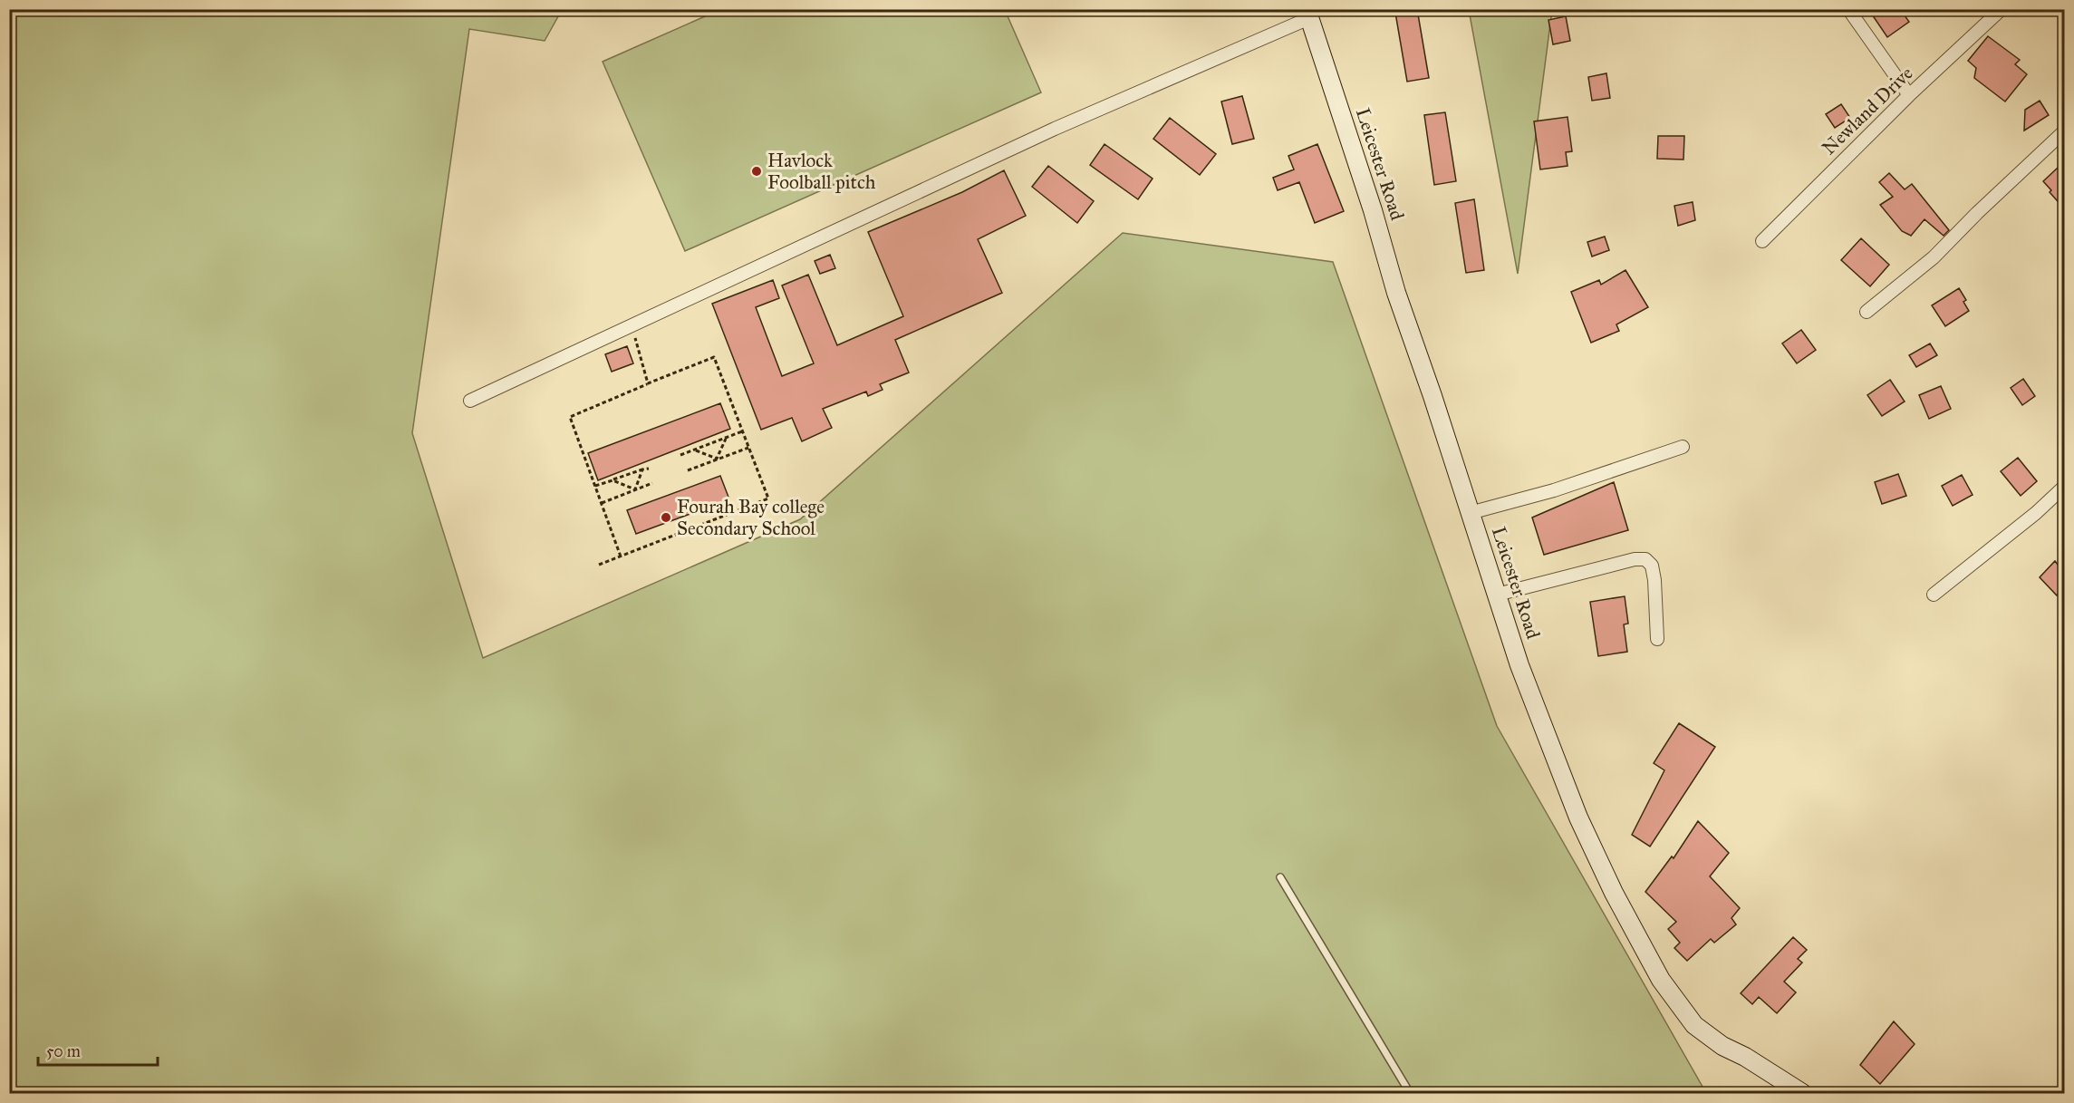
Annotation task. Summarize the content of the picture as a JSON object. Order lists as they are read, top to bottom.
{
  "streets": {
    "street": ["Newland Drive", "Leicester Road"]
  },
  "places": ["Havlock Foolball pitch", "Fourah Bay college Secondary School"],
  "scale_bar": "50 m"
}
